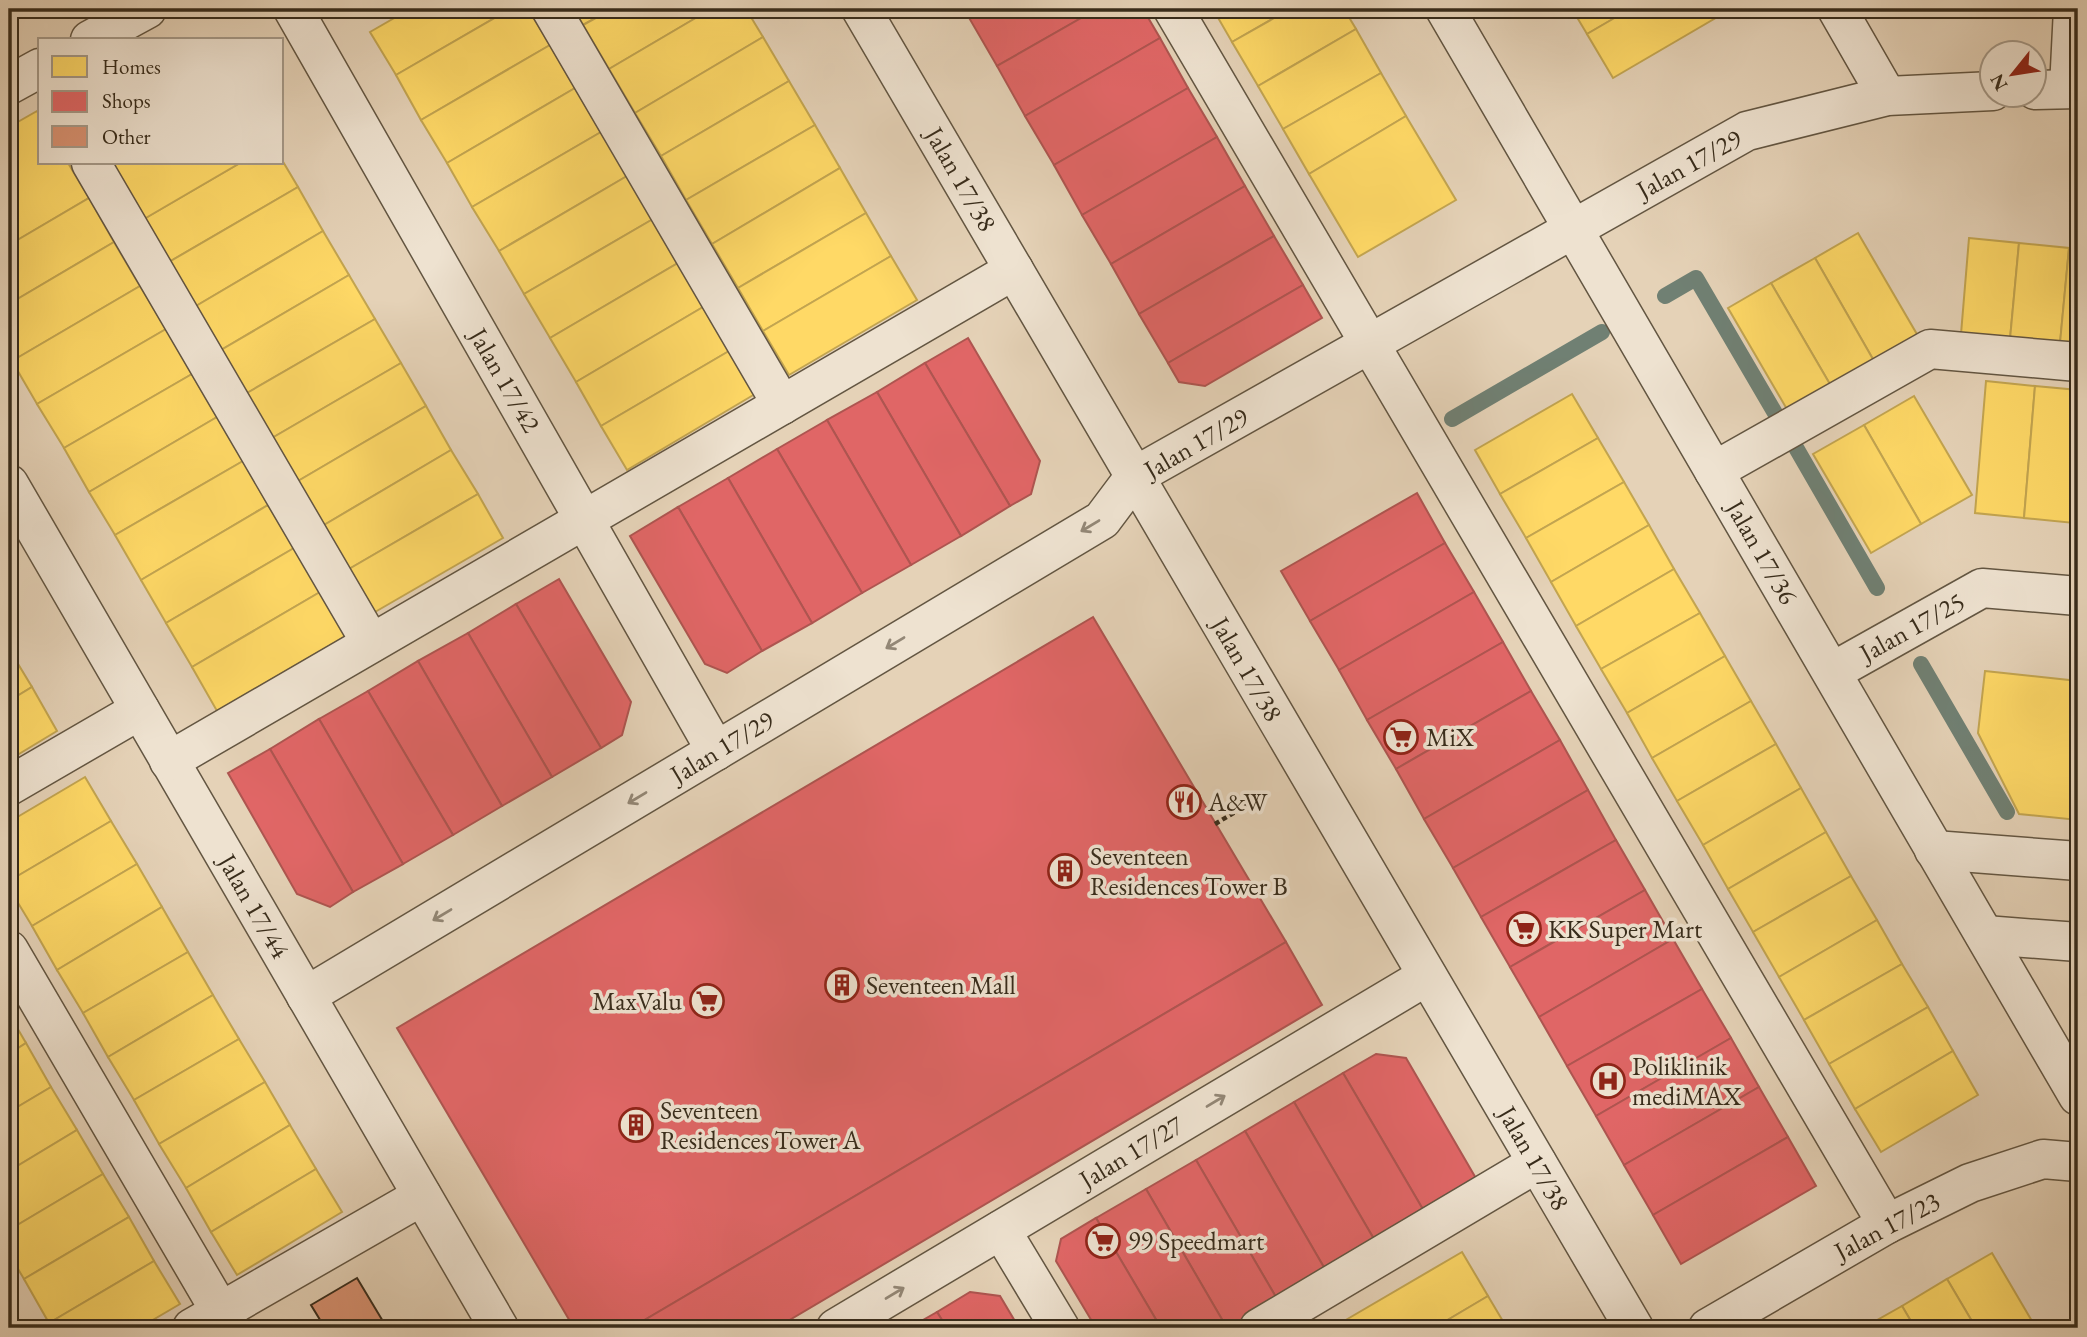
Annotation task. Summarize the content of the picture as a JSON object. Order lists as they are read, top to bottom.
{
  "streets": {
    "street": [
      "Jalan 17/29",
      "Jalan 17/38",
      "Jalan 17/42",
      "Jalan 17/36",
      "Jalan 17/25",
      "Jalan 17/44",
      "Jalan 17/27",
      "Jalan 17/23"
    ]
  },
  "crossings": [
    ["Jalan 17/29", "Jalan 17/38"],
    ["Jalan 17/29", "Jalan 17/42"],
    ["Jalan 17/29", "Jalan 17/36"],
    ["Jalan 17/29", "Jalan 17/44"],
    ["Jalan 17/38", "Jalan 17/27"],
    ["Jalan 17/36", "Jalan 17/25"]
  ],
  "places": {
    "supermarket": [
      "MiX",
      "KK Super Mart",
      "MaxValu",
      "99 Speedmart"
    ],
    "restaurant": ["A&W"],
    "building": ["Seventeen Residences Tower B", "Seventeen Mall", "Seventeen Residences Tower A"],
    "hospital": ["Poliklinik mediMAX"]
  },
  "legend": ["Homes", "Shops", "Other"],
  "north": "bottom left"
}
